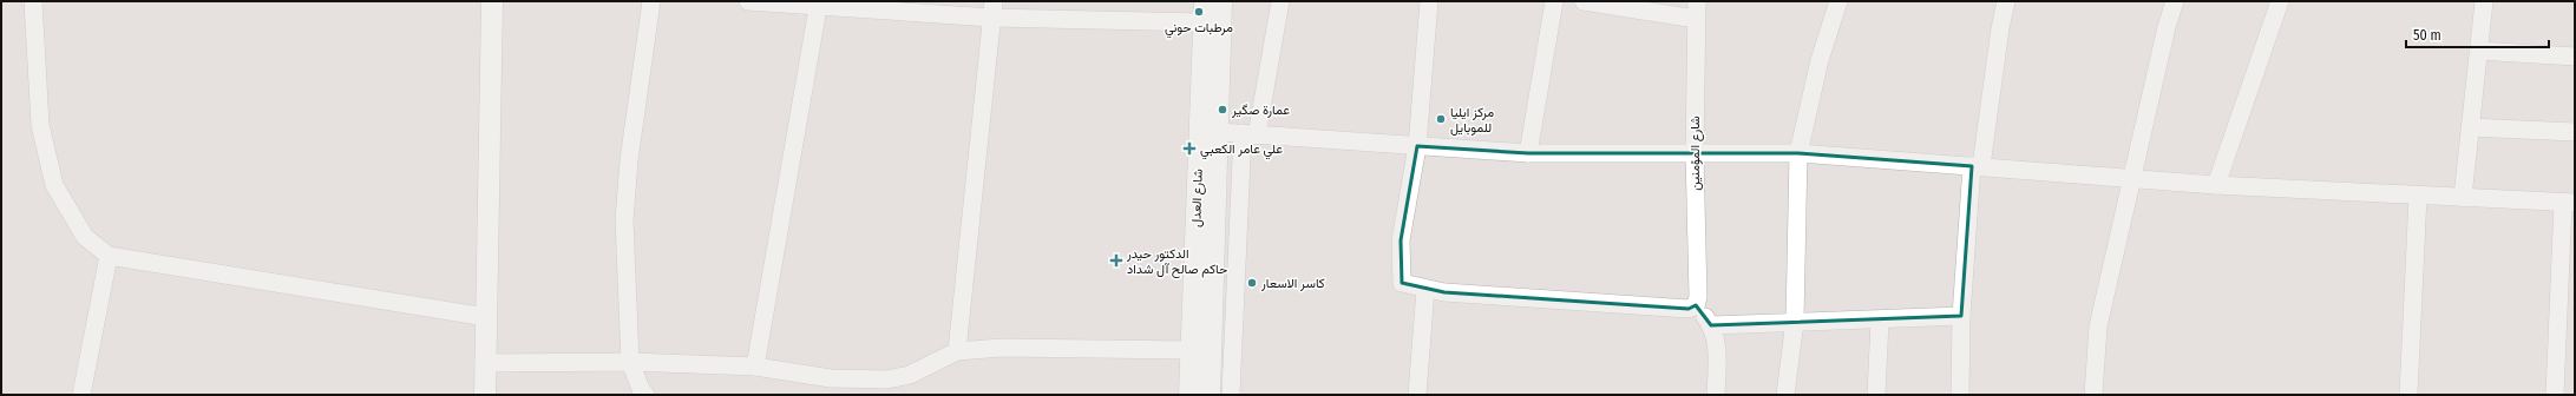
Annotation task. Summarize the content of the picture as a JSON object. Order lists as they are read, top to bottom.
{
  "streets": {
    "street": ["شارع المؤمنين", "شارع العدل"]
  },
  "places": {
    "other": [
      "مرطبات حوني",
      "عمارة صگير",
      "مركز ايليا للموبايل",
      "كاسر الاسعار"
    ],
    "health": ["علي عامر الكعبي", "الدكتور حيدر حاكم صالح آل شداد"]
  },
  "scale_bar": "50 m"
}
